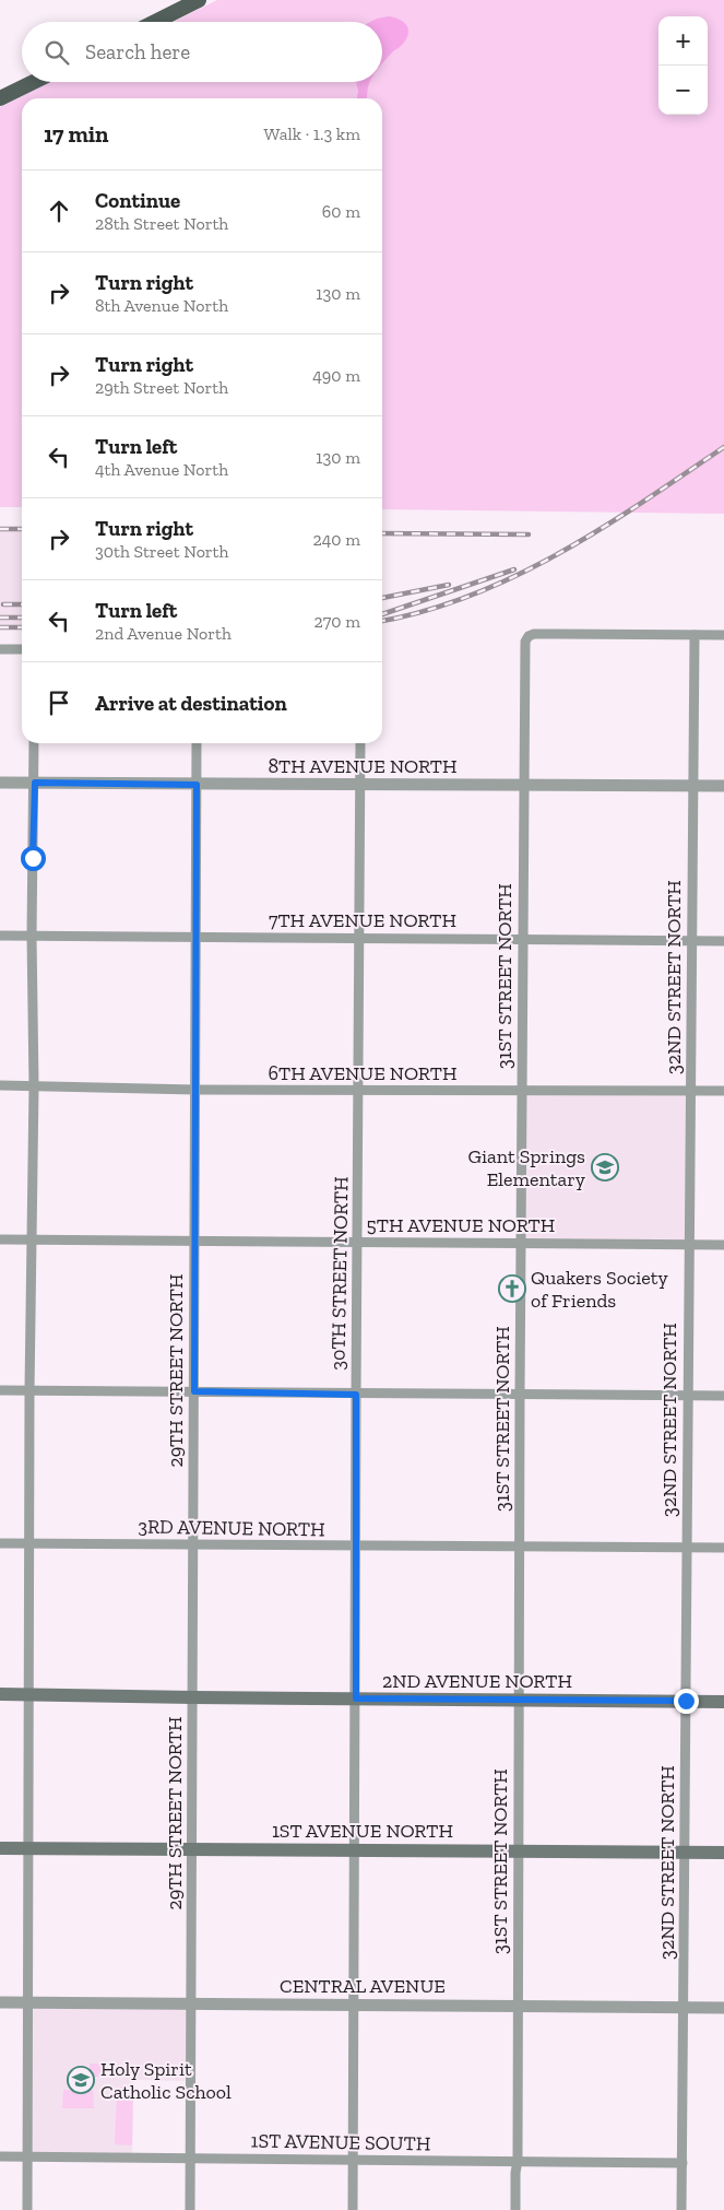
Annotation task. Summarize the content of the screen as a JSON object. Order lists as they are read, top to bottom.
{
  "streets": {
    "main road": ["2ND AVENUE NORTH", "1ST AVENUE NORTH"],
    "street": [
      "8TH AVENUE NORTH",
      "7TH AVENUE NORTH",
      "31ST STREET NORTH",
      "32ND STREET NORTH",
      "6TH AVENUE NORTH",
      "5TH AVENUE NORTH",
      "30TH STREET NORTH",
      "29TH STREET NORTH",
      "3RD AVENUE NORTH",
      "CENTRAL AVENUE",
      "1ST AVENUE SOUTH"
    ]
  },
  "crossings": [
    ["8TH AVENUE NORTH", "31ST STREET NORTH"],
    ["8TH AVENUE NORTH", "32ND STREET NORTH"],
    ["8TH AVENUE NORTH", "30TH STREET NORTH"],
    ["8TH AVENUE NORTH", "29TH STREET NORTH"],
    ["7TH AVENUE NORTH", "31ST STREET NORTH"],
    ["7TH AVENUE NORTH", "32ND STREET NORTH"],
    ["7TH AVENUE NORTH", "30TH STREET NORTH"],
    ["7TH AVENUE NORTH", "29TH STREET NORTH"],
    ["31ST STREET NORTH", "32ND STREET NORTH"],
    ["31ST STREET NORTH", "6TH AVENUE NORTH"],
    ["31ST STREET NORTH", "5TH AVENUE NORTH"],
    ["31ST STREET NORTH", "3RD AVENUE NORTH"],
    ["31ST STREET NORTH", "2ND AVENUE NORTH"],
    ["31ST STREET NORTH", "1ST AVENUE NORTH"],
    ["31ST STREET NORTH", "CENTRAL AVENUE"],
    ["31ST STREET NORTH", "1ST AVENUE SOUTH"],
    ["32ND STREET NORTH", "6TH AVENUE NORTH"],
    ["32ND STREET NORTH", "5TH AVENUE NORTH"],
    ["32ND STREET NORTH", "3RD AVENUE NORTH"],
    ["32ND STREET NORTH", "2ND AVENUE NORTH"],
    ["32ND STREET NORTH", "1ST AVENUE NORTH"],
    ["32ND STREET NORTH", "CENTRAL AVENUE"],
    ["32ND STREET NORTH", "1ST AVENUE SOUTH"],
    ["6TH AVENUE NORTH", "30TH STREET NORTH"],
    ["6TH AVENUE NORTH", "29TH STREET NORTH"],
    ["5TH AVENUE NORTH", "30TH STREET NORTH"],
    ["5TH AVENUE NORTH", "29TH STREET NORTH"],
    ["30TH STREET NORTH", "3RD AVENUE NORTH"],
    ["30TH STREET NORTH", "2ND AVENUE NORTH"],
    ["30TH STREET NORTH", "1ST AVENUE NORTH"],
    ["30TH STREET NORTH", "CENTRAL AVENUE"],
    ["30TH STREET NORTH", "1ST AVENUE SOUTH"],
    ["29TH STREET NORTH", "3RD AVENUE NORTH"],
    ["29TH STREET NORTH", "2ND AVENUE NORTH"],
    ["29TH STREET NORTH", "1ST AVENUE NORTH"],
    ["29TH STREET NORTH", "CENTRAL AVENUE"],
    ["29TH STREET NORTH", "1ST AVENUE SOUTH"]
  ],
  "places": {
    "school or university": ["Giant Springs Elementary", "Holy Spirit Catholic School"],
    "church": ["Quakers Society of Friends"]
  },
  "page": {
    "map_buttons": ["+", "−"],
    "search": "Search here",
    "heading": ["17 min", "Walk · 1.3 km"],
    "list": [
      ["Continue", "28th Street North", "60 m"],
      ["Turn right", "8th Avenue North", "130 m"],
      ["Turn right", "29th Street North", "490 m"],
      ["Turn left", "4th Avenue North", "130 m"],
      ["Turn right", "30th Street North", "240 m"],
      ["Turn left", "2nd Avenue North", "270 m"],
      "Arrive at destination"
    ]
  }
}
